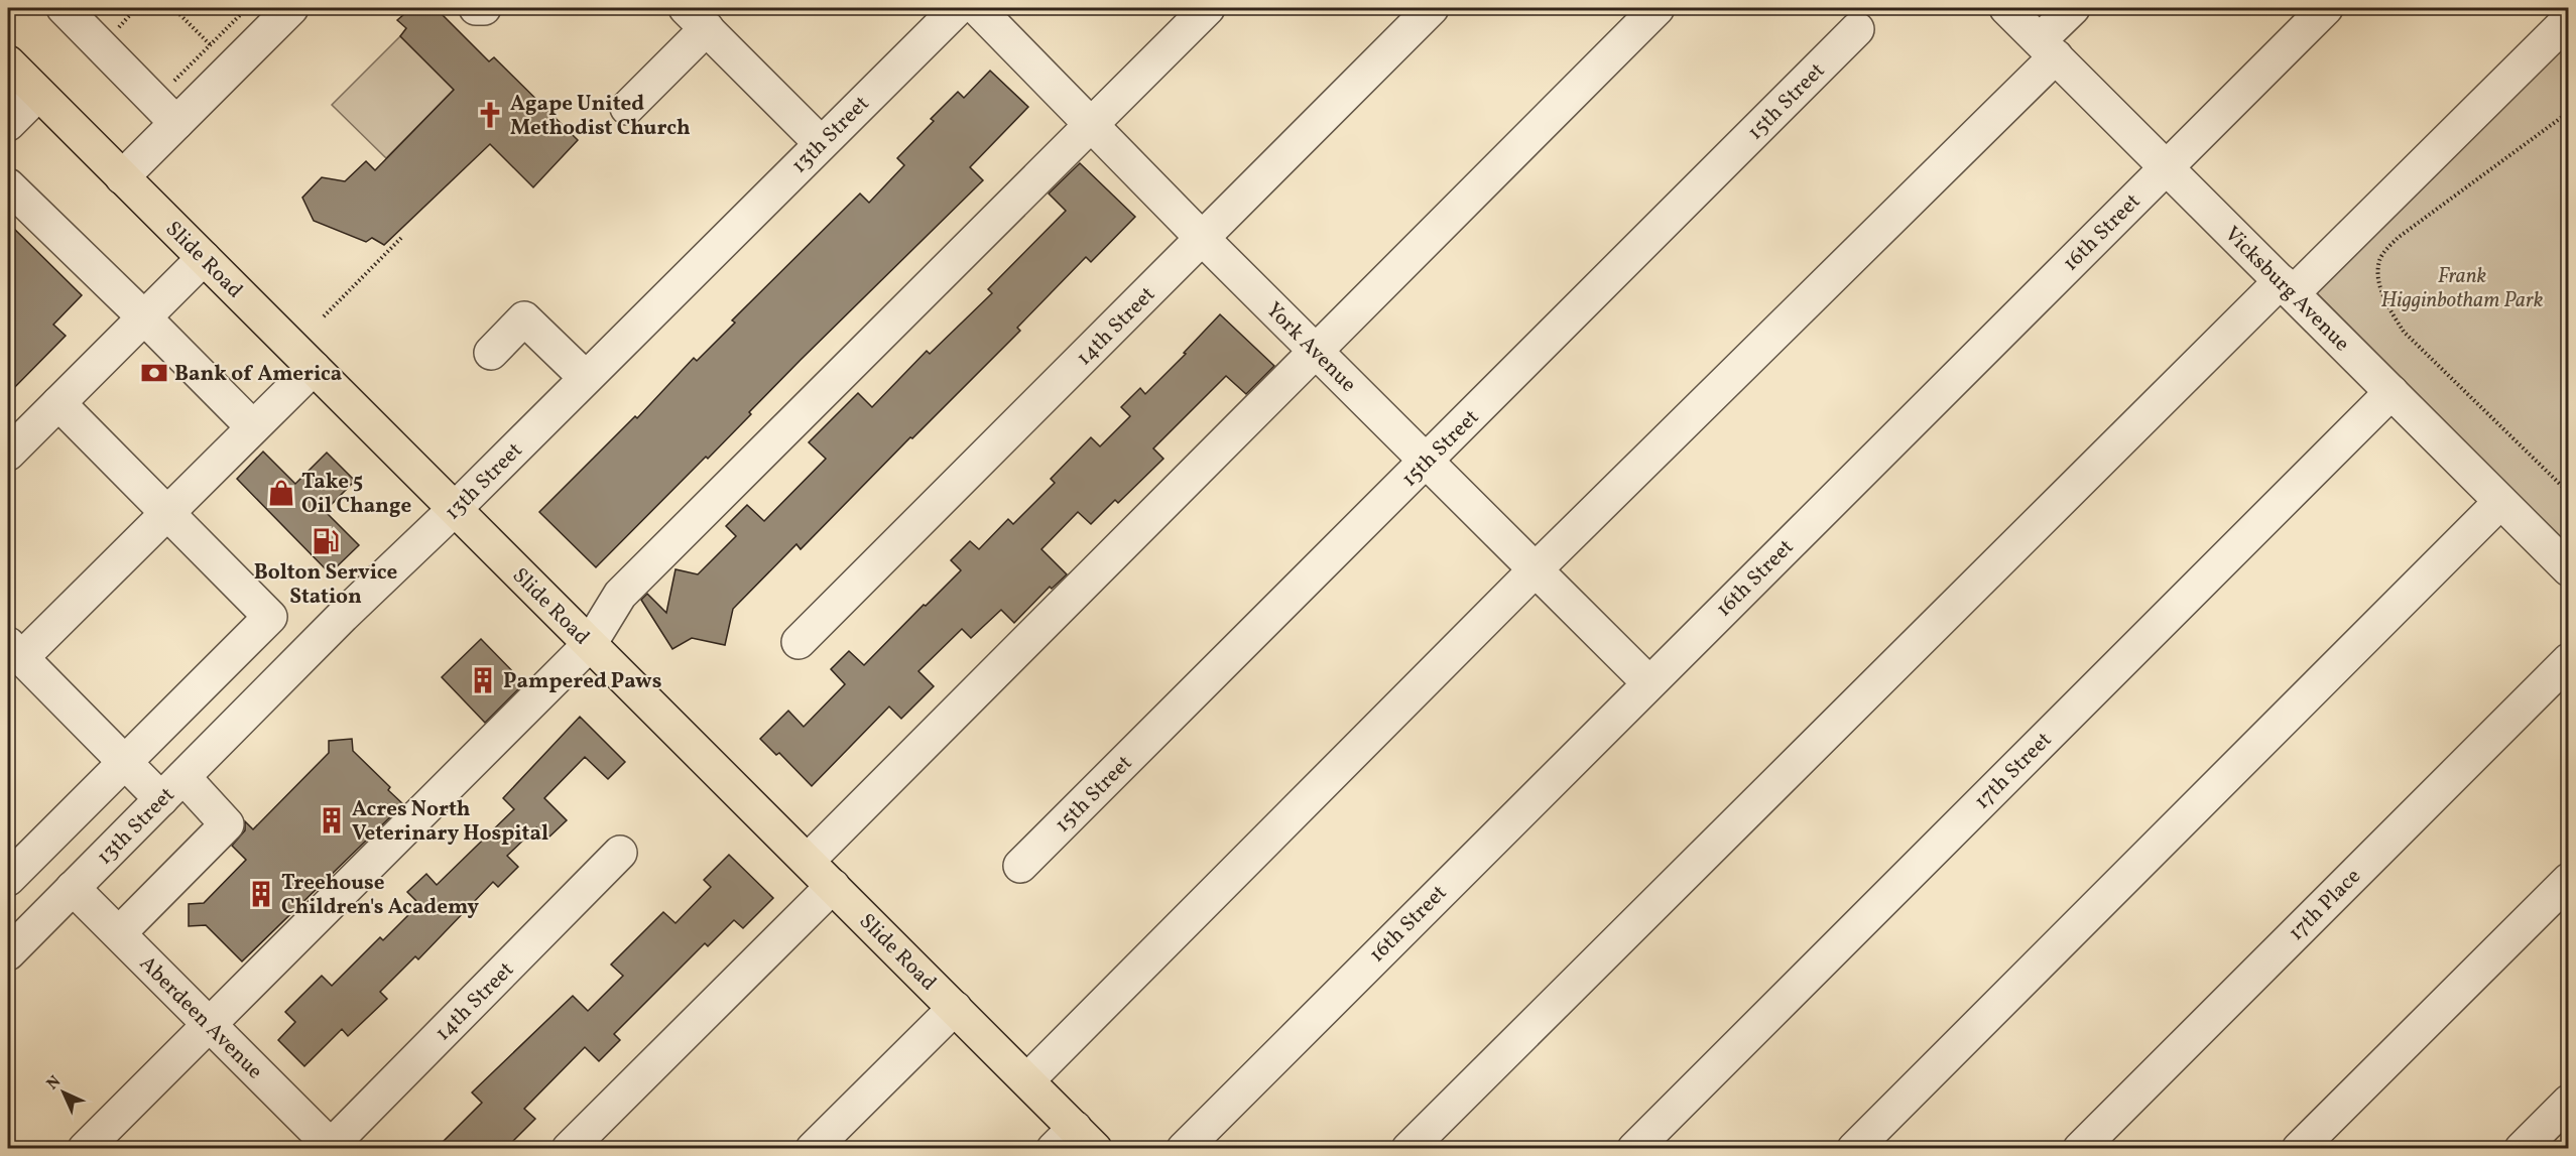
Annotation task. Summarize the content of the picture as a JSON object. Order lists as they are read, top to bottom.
{
  "streets": {
    "main road": ["Slide Road"],
    "street": [
      "15th Street",
      "13th Street",
      "16th Street",
      "Vicksburg Avenue",
      "14th Street",
      "York Avenue",
      "17th Street",
      "17th Place",
      "Aberdeen Avenue"
    ]
  },
  "crossings": [
    ["15th Street", "York Avenue"],
    ["13th Street", "Slide Road"],
    ["13th Street", "Aberdeen Avenue"],
    ["16th Street", "Vicksburg Avenue"],
    ["16th Street", "York Avenue"],
    ["Vicksburg Avenue", "17th Street"],
    ["14th Street", "York Avenue"],
    ["14th Street", "Aberdeen Avenue"]
  ],
  "parks": ["Frank Higginbotham Park"],
  "places": {
    "church": ["Agape United Methodist Church"],
    "bank": ["Bank of America"],
    "shop": ["Take 5 Oil Change"],
    "fuel station": ["Bolton Service Station"],
    "building": ["Pampered Paws", "Acres North Veterinary Hospital", "Treehouse Children's Academy"]
  },
  "north": "top left"
}
